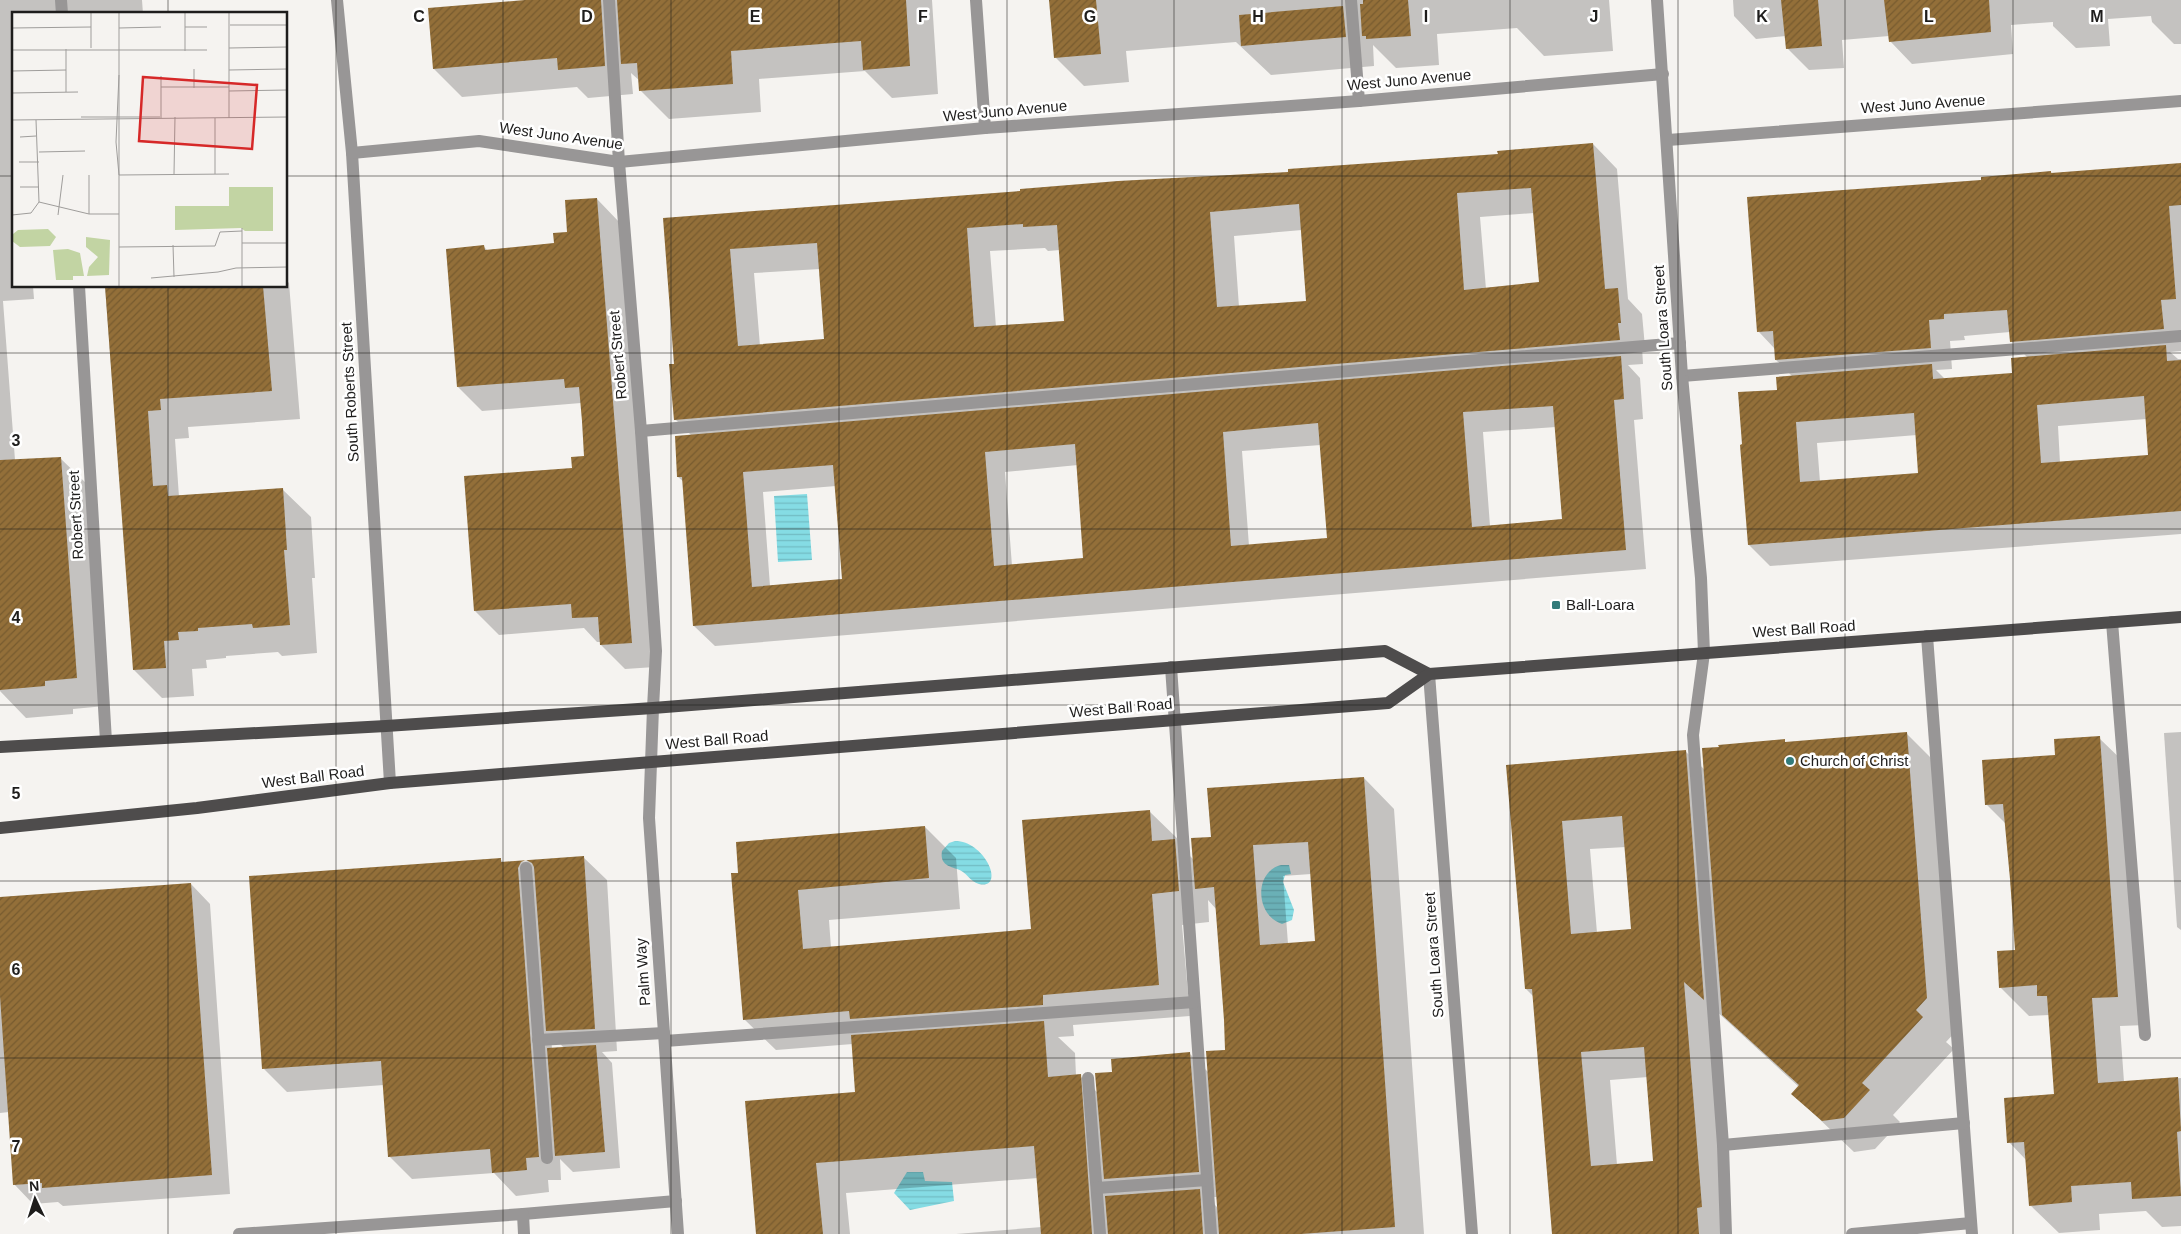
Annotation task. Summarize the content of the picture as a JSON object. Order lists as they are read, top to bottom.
{
  "streets": {
    "main road": ["West Ball Road"],
    "street": [
      "West Juno Avenue",
      "South Loara Street",
      "Robert Street",
      "South Roberts Street",
      "Palm Way"
    ]
  },
  "crossings": [
    ["West Juno Avenue", "South Loara Street"],
    ["West Juno Avenue", "Robert Street"],
    ["West Juno Avenue", "South Roberts Street"],
    ["South Loara Street", "West Ball Road"],
    ["Robert Street", "Palm Way"],
    ["South Roberts Street", "West Ball Road"],
    ["West Ball Road", "Palm Way"]
  ],
  "places": {
    "transit": ["Ball-Loara"],
    "other": ["Church of Christ"]
  },
  "north": "top",
  "grid": {
    "columns": [
      "C",
      "D",
      "E",
      "F",
      "G",
      "H",
      "I",
      "J",
      "K",
      "L",
      "M"
    ],
    "rows": [
      "3",
      "4",
      "5",
      "6",
      "7"
    ]
  }
}
